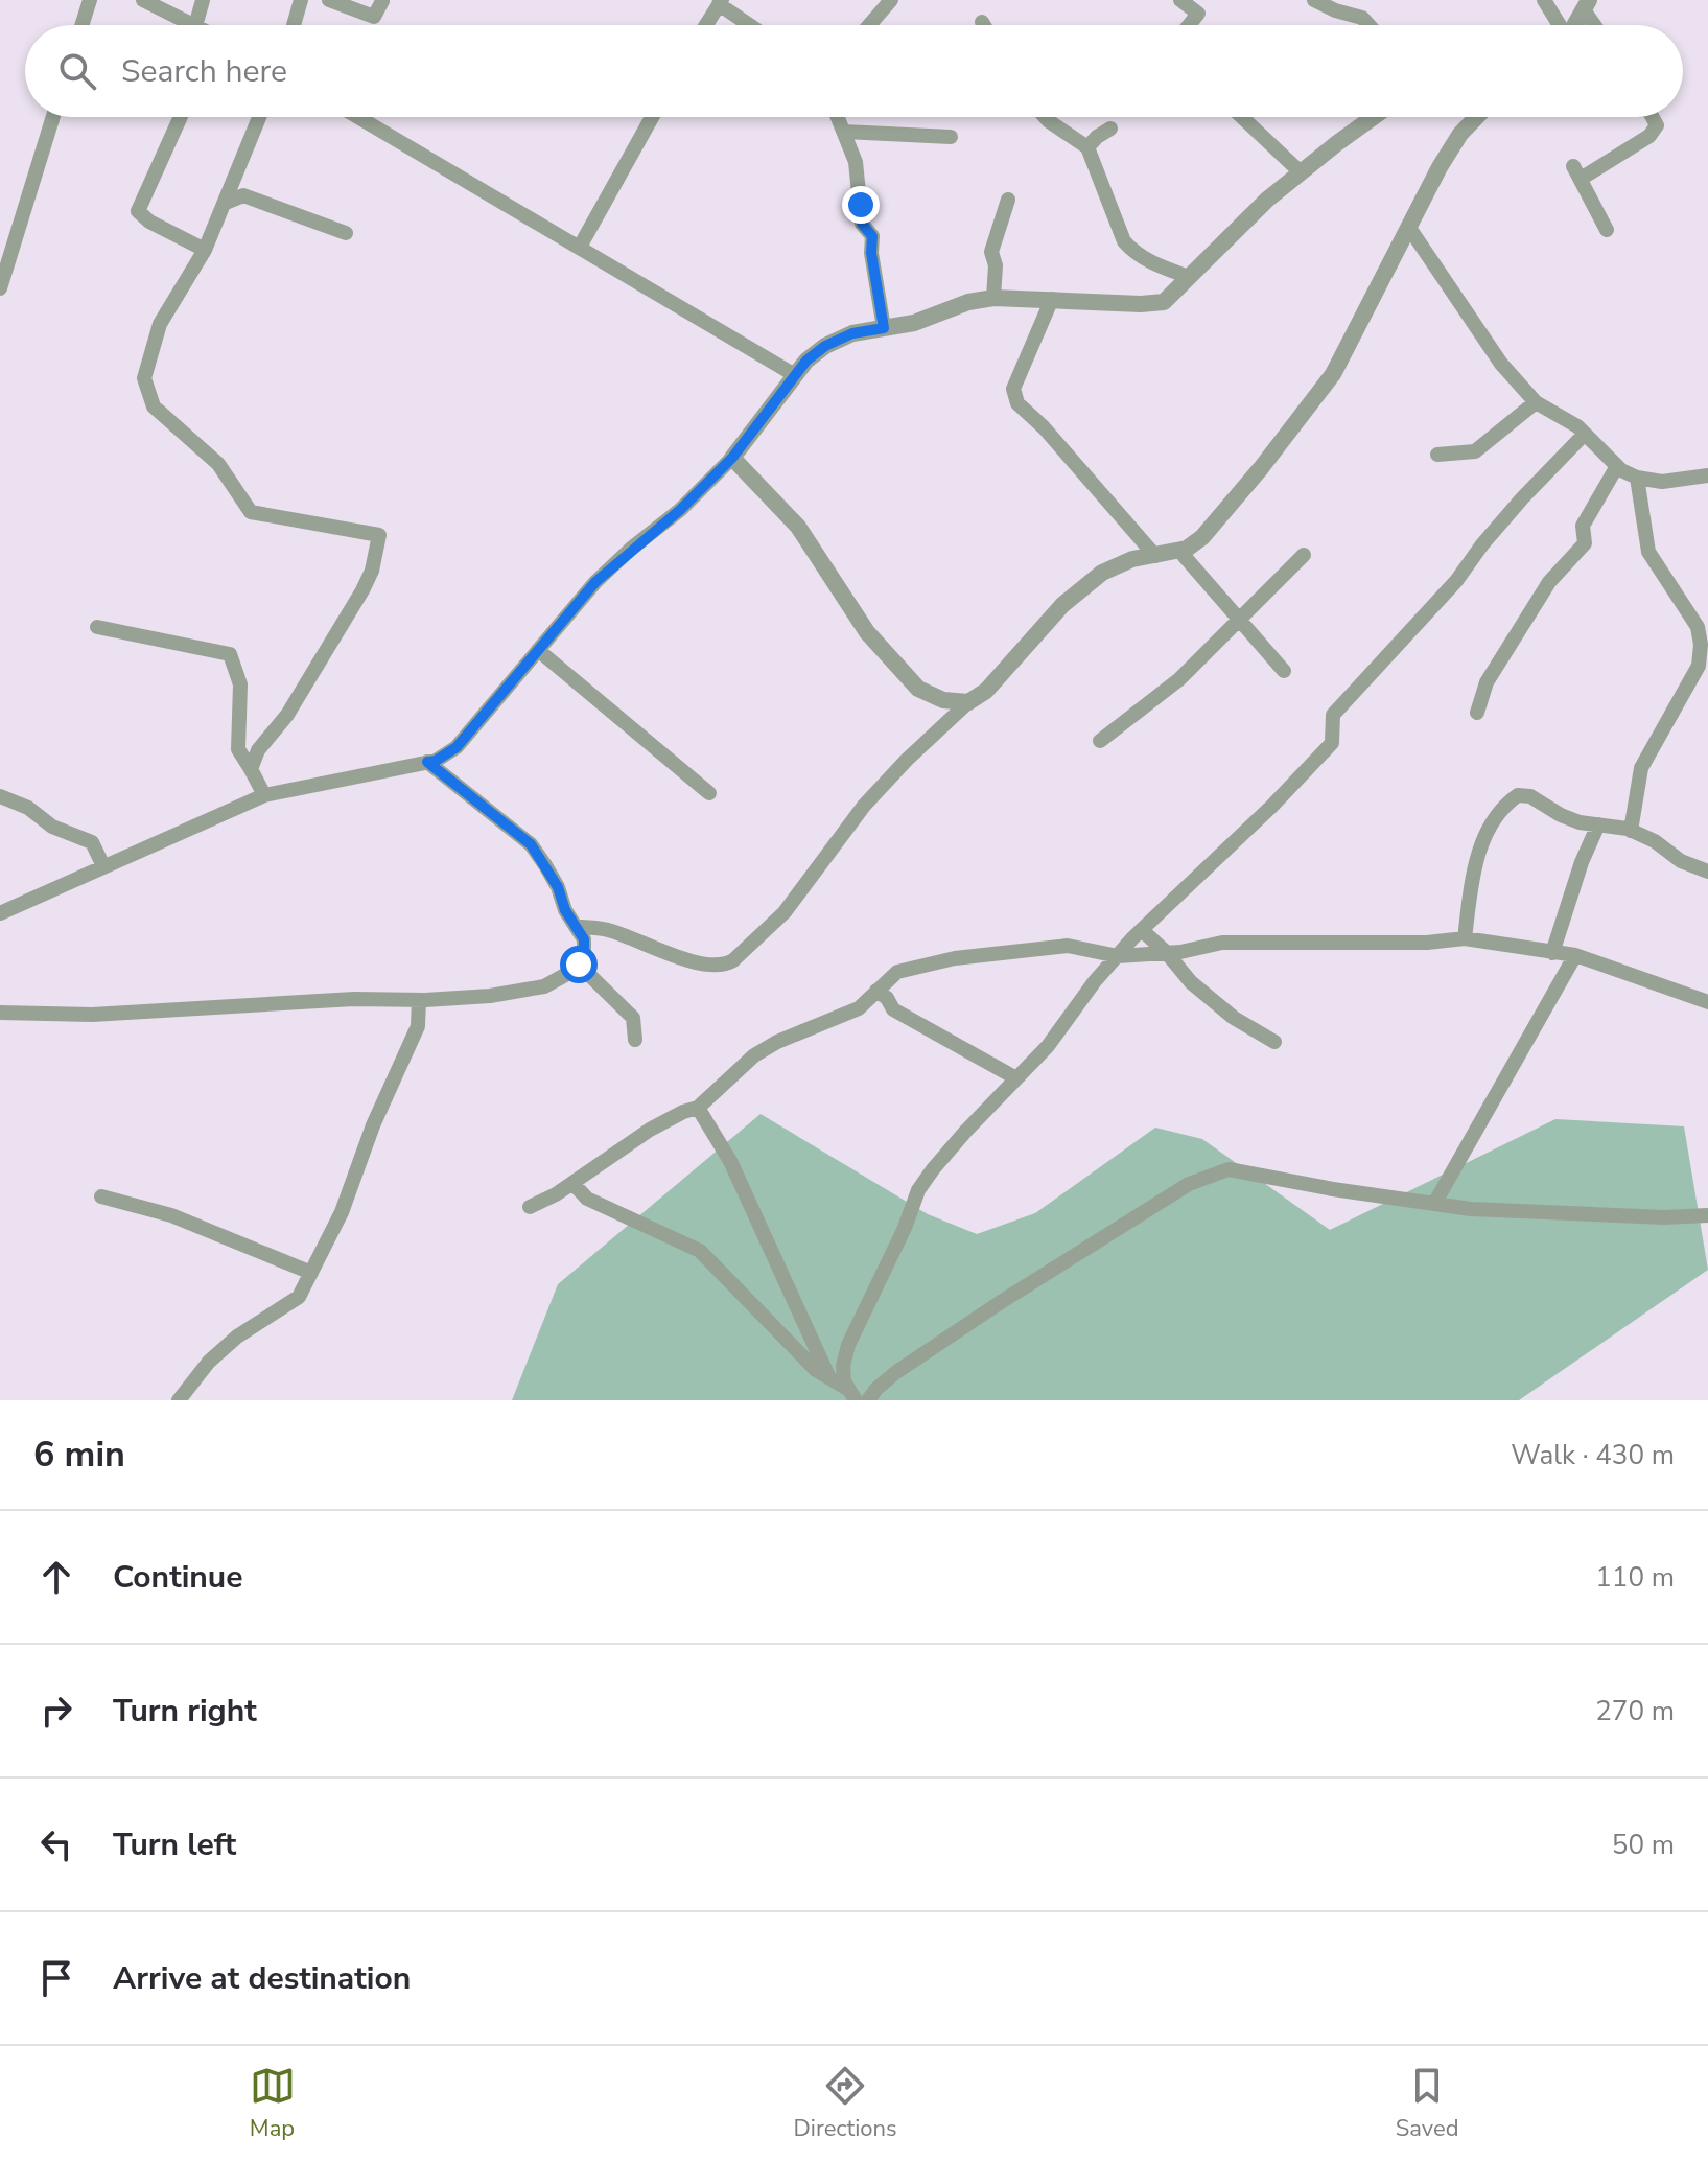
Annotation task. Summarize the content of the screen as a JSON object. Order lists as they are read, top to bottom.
{
  "page": {
    "search": "Search here",
    "heading": ["6 min", "Walk · 430 m"],
    "list": [
      ["Continue", "110 m"],
      ["Turn right", "270 m"],
      ["Turn left", "50 m"],
      "Arrive at destination"
    ],
    "nav": ["Map", "Directions", "Saved"]
  }
}
